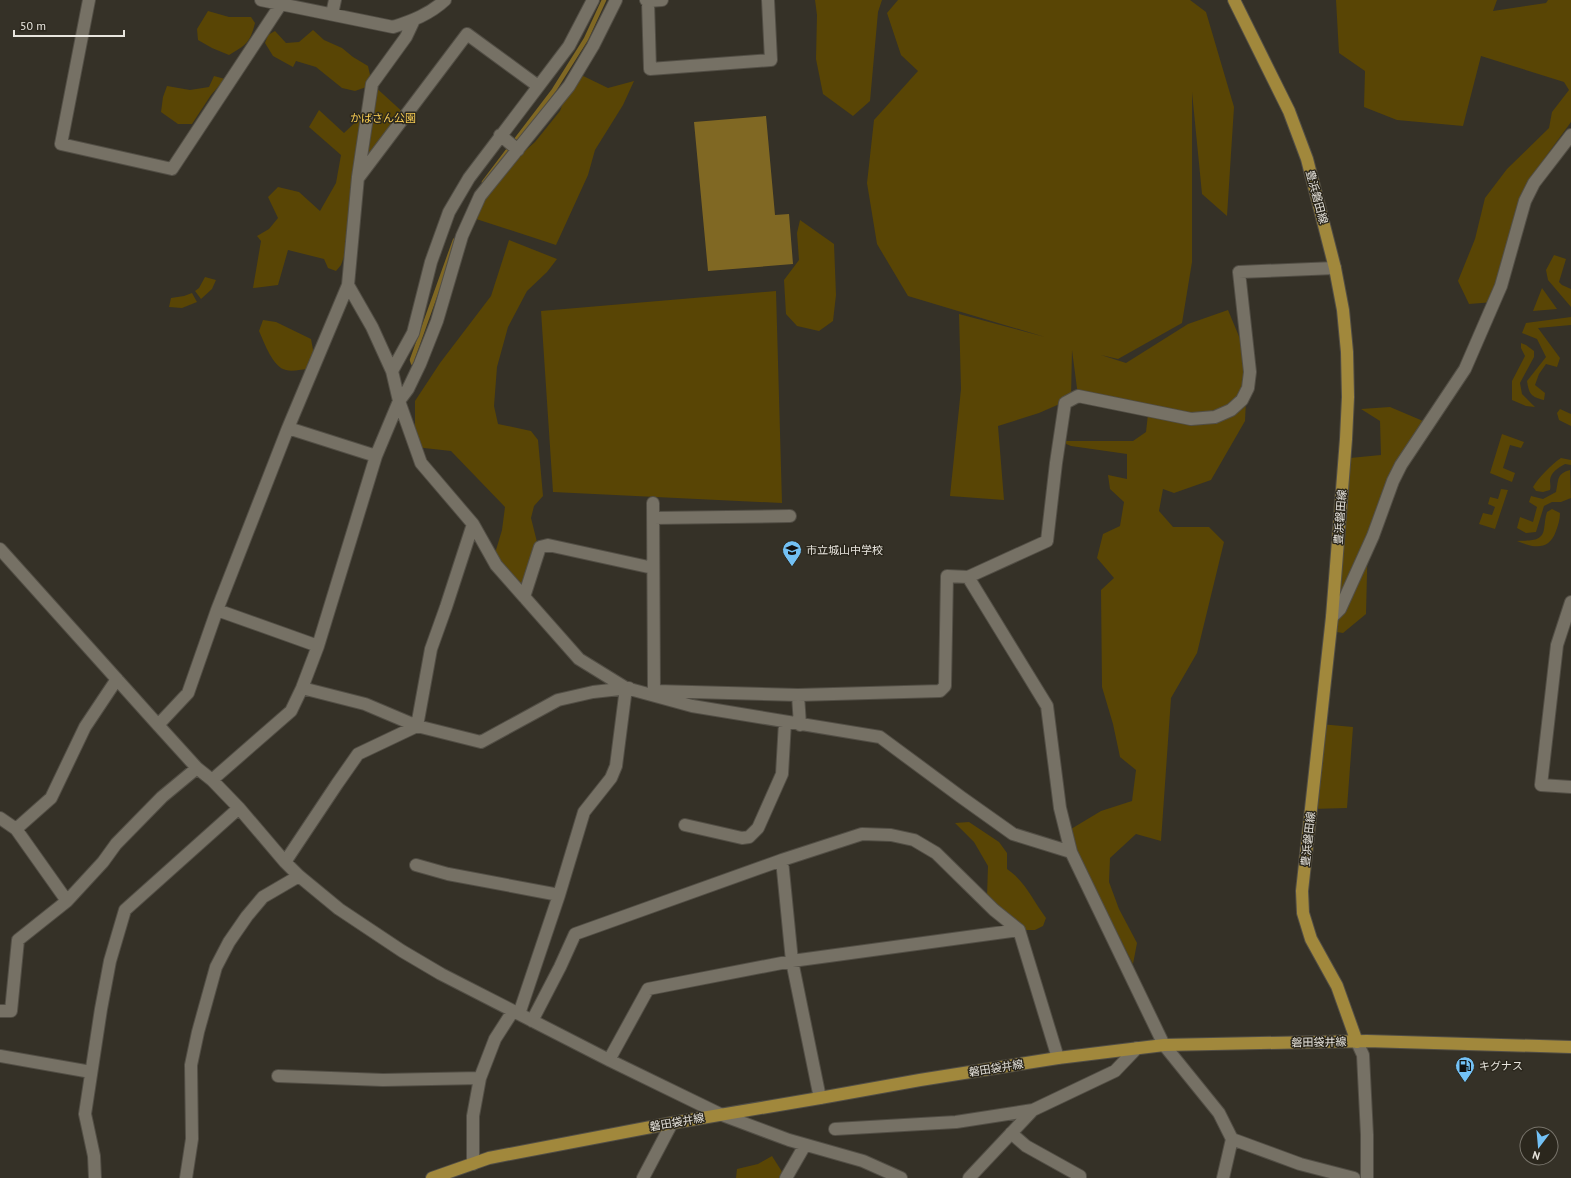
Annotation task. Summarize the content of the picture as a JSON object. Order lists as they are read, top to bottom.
{
  "streets": {
    "main road": ["豊浜磐田線", "磐田袋井線"]
  },
  "crossings": [
    ["豊浜磐田線", "磐田袋井線"]
  ],
  "parks": ["かばさん公園"],
  "places": {
    "school or university": ["市立城山中学校"],
    "fuel station": ["キグナス"]
  },
  "scale_bar": "50 m",
  "north": "bottom"
}
